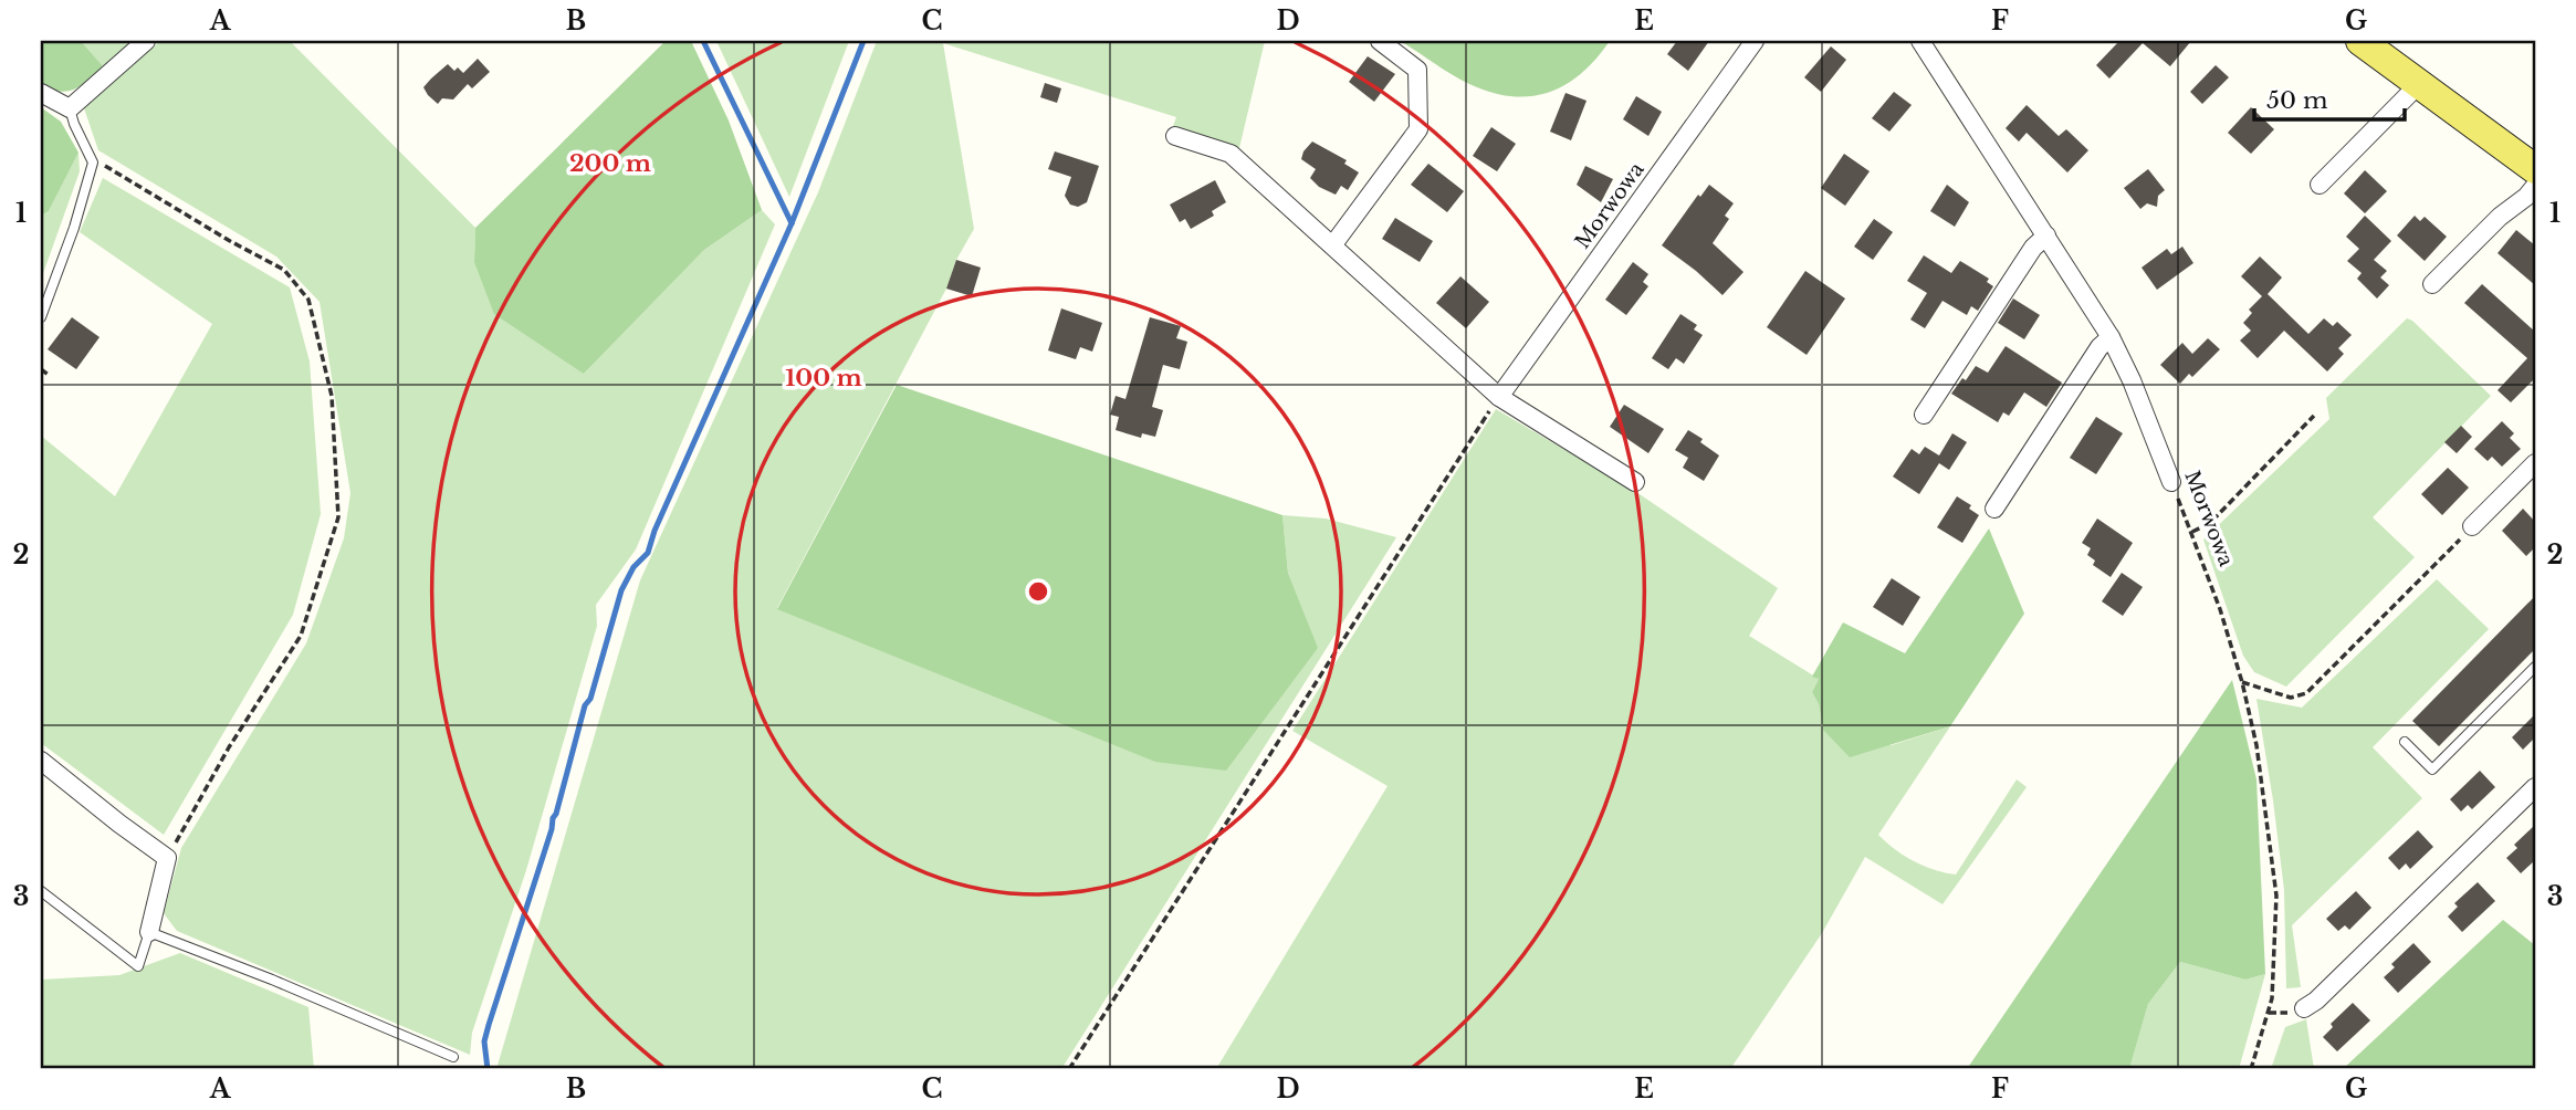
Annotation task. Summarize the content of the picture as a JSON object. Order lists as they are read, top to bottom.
{
  "streets": {
    "street": ["Morwowa"]
  },
  "scale_bar": "50 m",
  "grid": {
    "columns": [
      "A",
      "B",
      "C",
      "D",
      "E",
      "F",
      "G"
    ],
    "rows": ["1", "2", "3"]
  },
  "rings": ["200 m", "100 m"]
}
